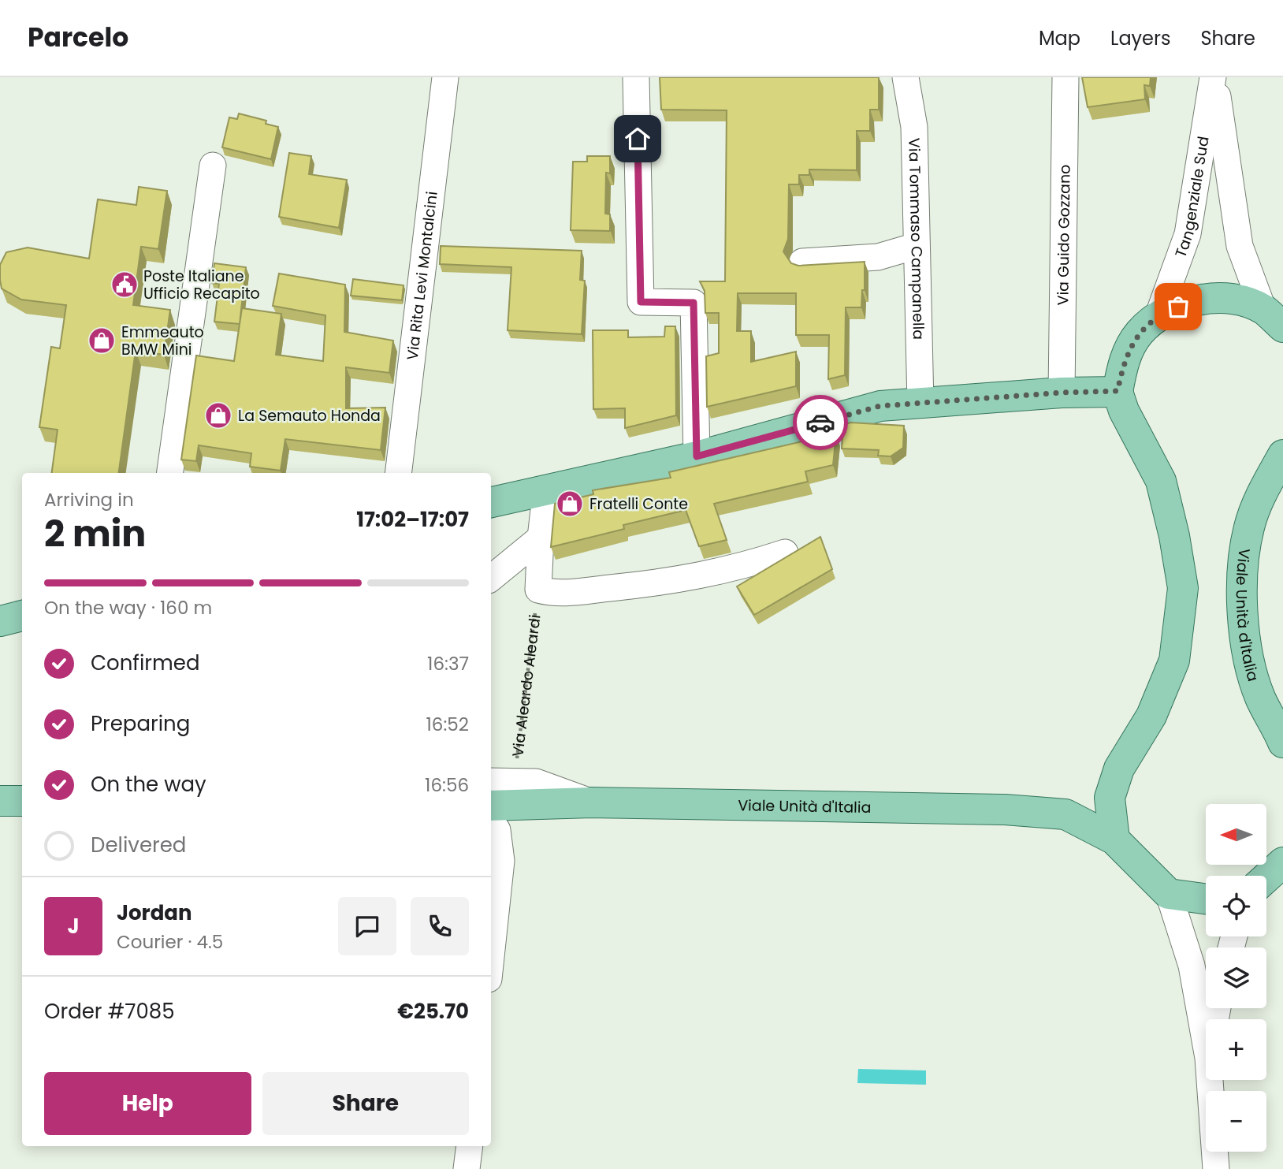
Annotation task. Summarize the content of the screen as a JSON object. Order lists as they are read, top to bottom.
{
  "streets": {
    "main road": ["Viale Unità d'Italia"],
    "street": [
      "Tangenziale Sud",
      "Via Guido Gozzano",
      "Via Tommaso Campanella",
      "Via Rita Levi Montalcini"
    ],
    "path": ["Via Aleardo Aleardi"]
  },
  "places": {
    "public building": ["Poste Italiane Ufficio Recapito"],
    "shop": ["Emmeauto BMW Mini", "La Semauto Honda", "Fratelli Conte"]
  },
  "north": "left",
  "page": {
    "header": "Parcelo",
    "nav": ["Map", "Layers", "Share"],
    "heading": ["2 min", "Arriving in", "17:02–17:07"],
    "panel": [
      "Jordan",
      "Courier · 4.5",
      "Order #7085",
      "€25.70"
    ],
    "bar": "On the way · 160 m",
    "list": [
      ["Confirmed", "16:37"],
      ["Preparing", "16:52"],
      ["On the way", "16:56"],
      "Delivered"
    ],
    "map_buttons": ["+", "−"],
    "round": "J",
    "buttons": ["Help", "Share"]
  }
}
